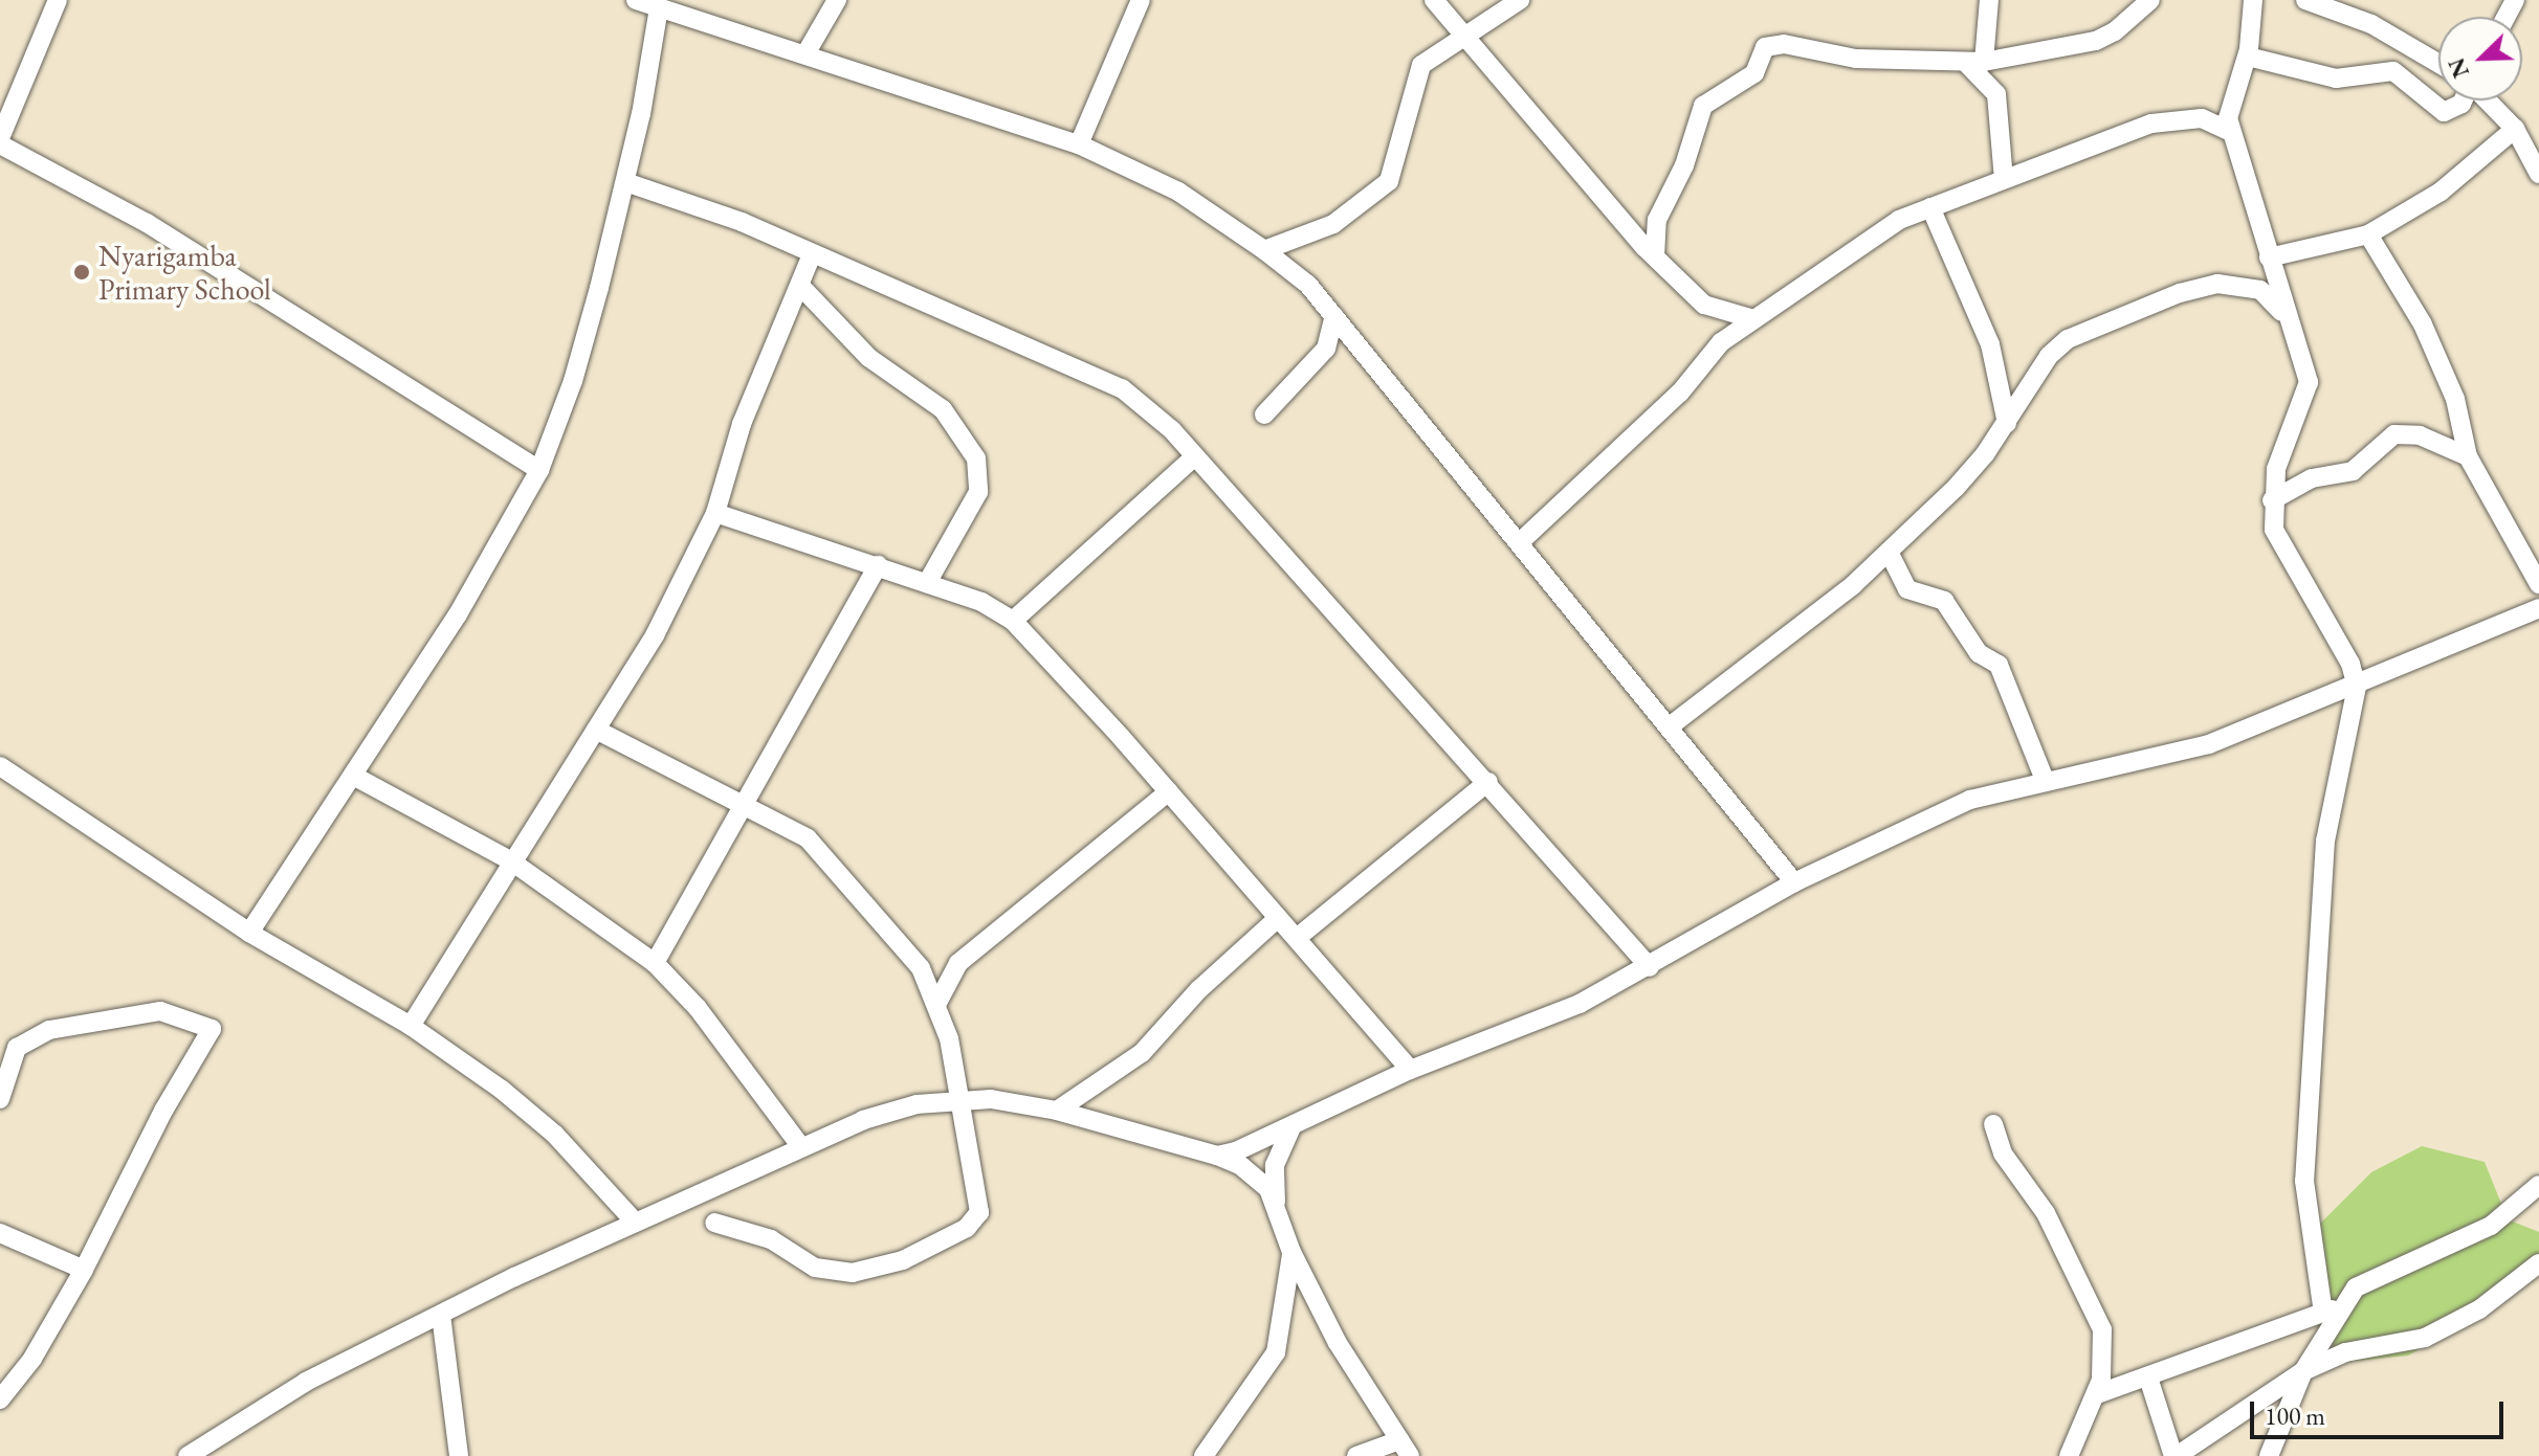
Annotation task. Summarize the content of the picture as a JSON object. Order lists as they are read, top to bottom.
{
  "places": ["Nyarigamba Primary School"],
  "scale_bar": "100 m",
  "north": "bottom left"
}
